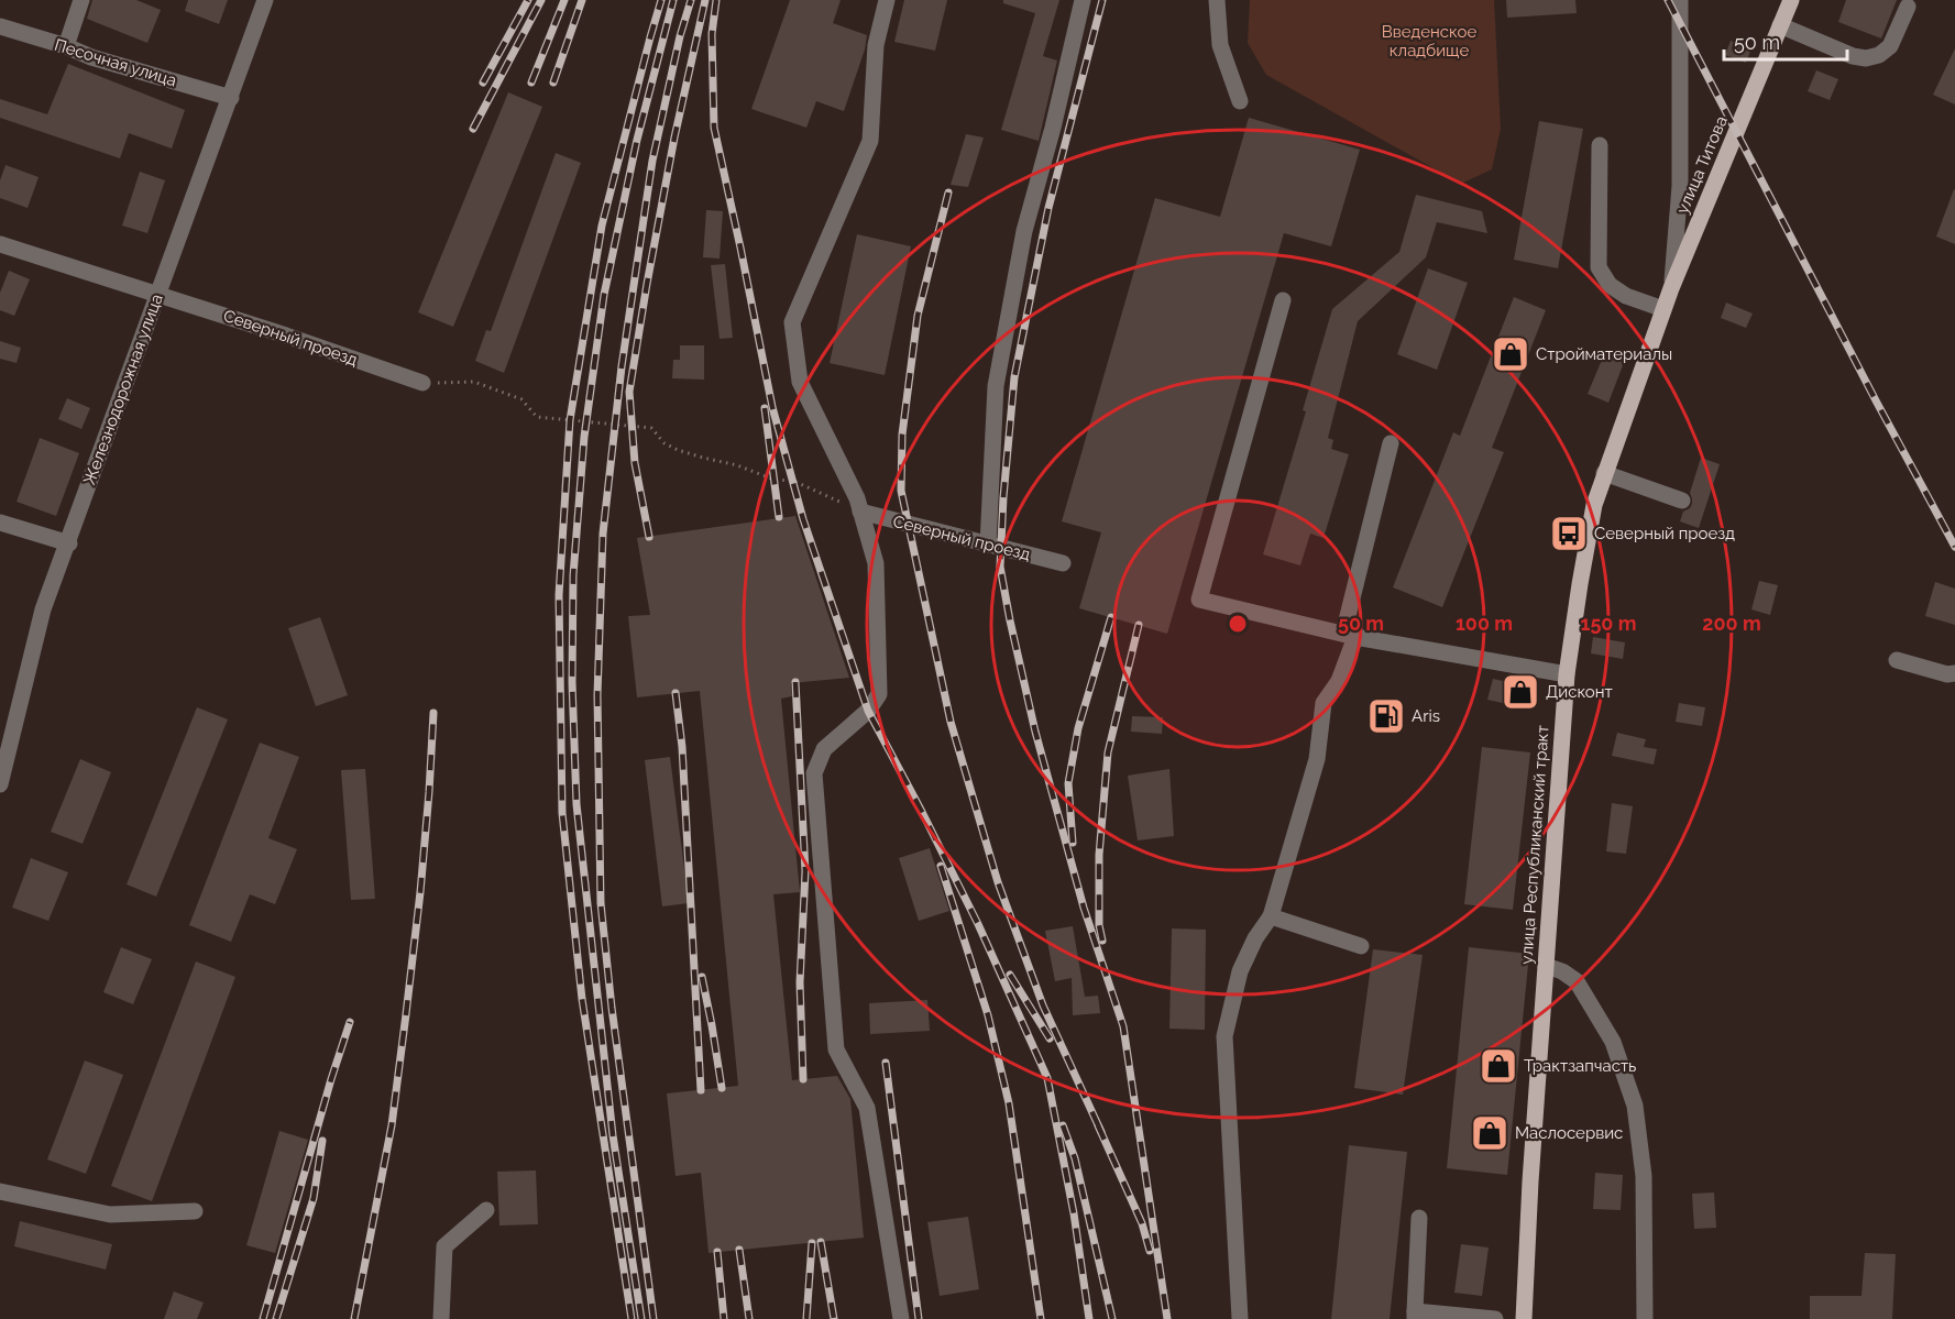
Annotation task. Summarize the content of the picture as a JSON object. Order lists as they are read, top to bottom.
{
  "streets": {
    "main road": ["улица Титова", "улица Республиканский тракт"],
    "street": ["Песочная улица", "Северный проезд", "Железнодорожная улица"]
  },
  "crossings": [
    ["Песочная улица", "Железнодорожная улица"],
    ["улица Титова", "улица Республиканский тракт"],
    ["Северный проезд", "Железнодорожная улица"]
  ],
  "parks": ["Введенское кладбище"],
  "places": {
    "shop": [
      "Стройматериалы",
      "Дисконт",
      "Трактзапчасть",
      "Маслосервис"
    ],
    "bus stop": ["Северный проезд"],
    "fuel station": ["Aris"]
  },
  "scale_bar": "50 m",
  "rings": [
    "50 m",
    "100 m",
    "150 m",
    "200 m"
  ]
}
